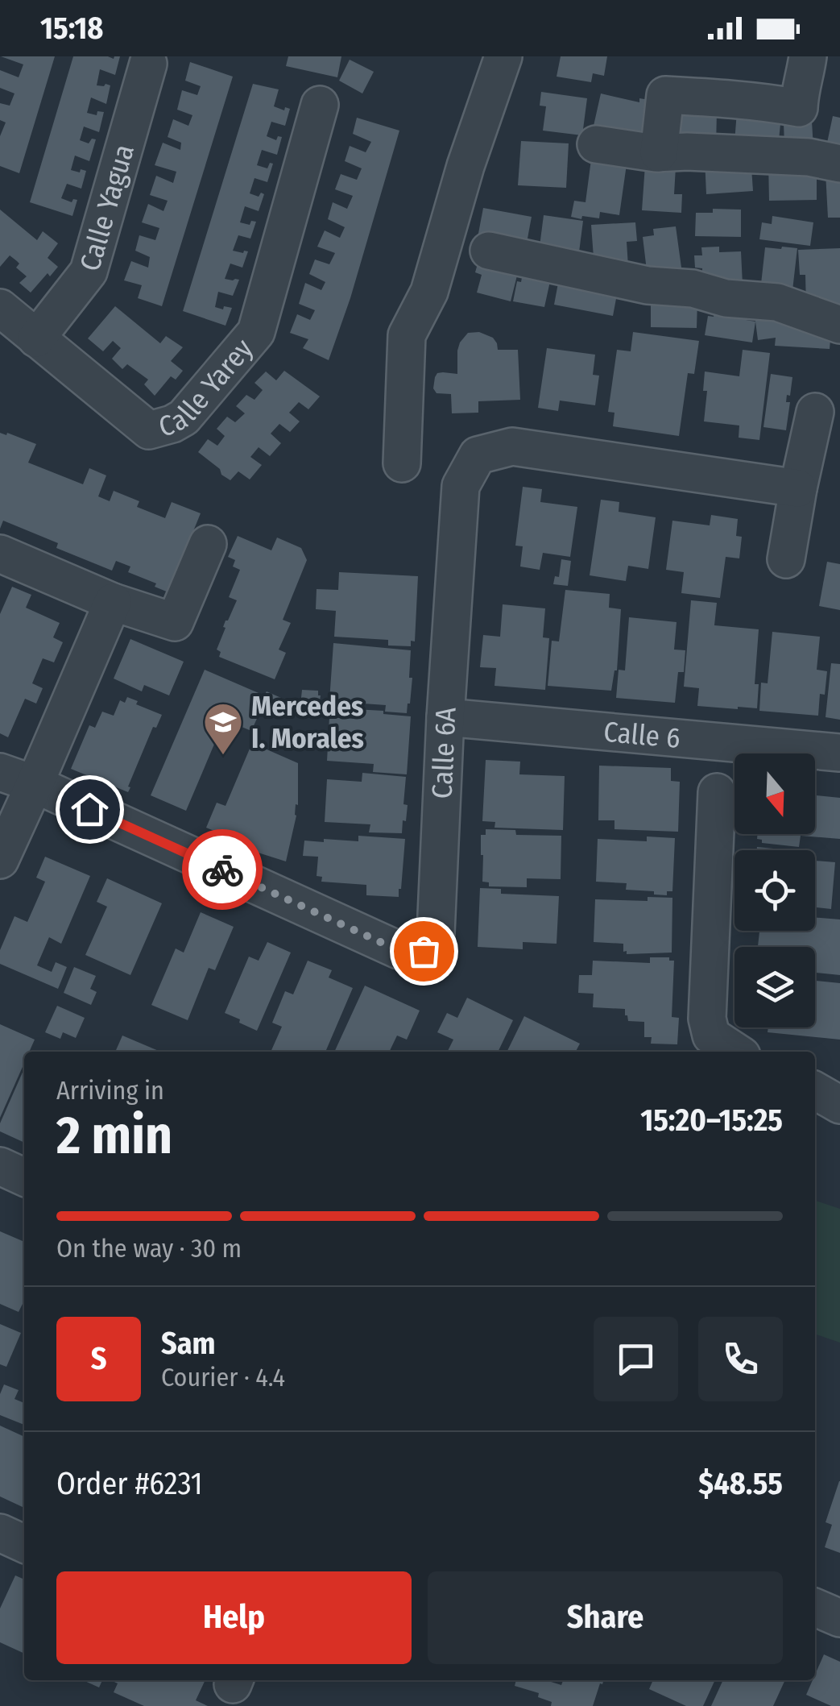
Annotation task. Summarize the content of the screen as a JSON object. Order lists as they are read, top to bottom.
{
  "streets": {
    "street": [
      "Calle Yagua",
      "Calle Yarey",
      "Calle 6",
      "Calle 6A"
    ]
  },
  "crossings": [
    ["Calle Yagua", "Calle Yarey"],
    ["Calle 6", "Calle 6A"]
  ],
  "places": {
    "school or university": ["Mercedes I. Morales"]
  },
  "north": "bottom",
  "page": {
    "status": "15:18",
    "heading": ["2 min", "Arriving in", "15:20–15:25"],
    "panel": [
      "Sam",
      "Courier · 4.4",
      "Order #6231",
      "$48.55"
    ],
    "bar": "On the way · 30 m",
    "round": "S",
    "buttons": ["Help", "Share"]
  }
}
